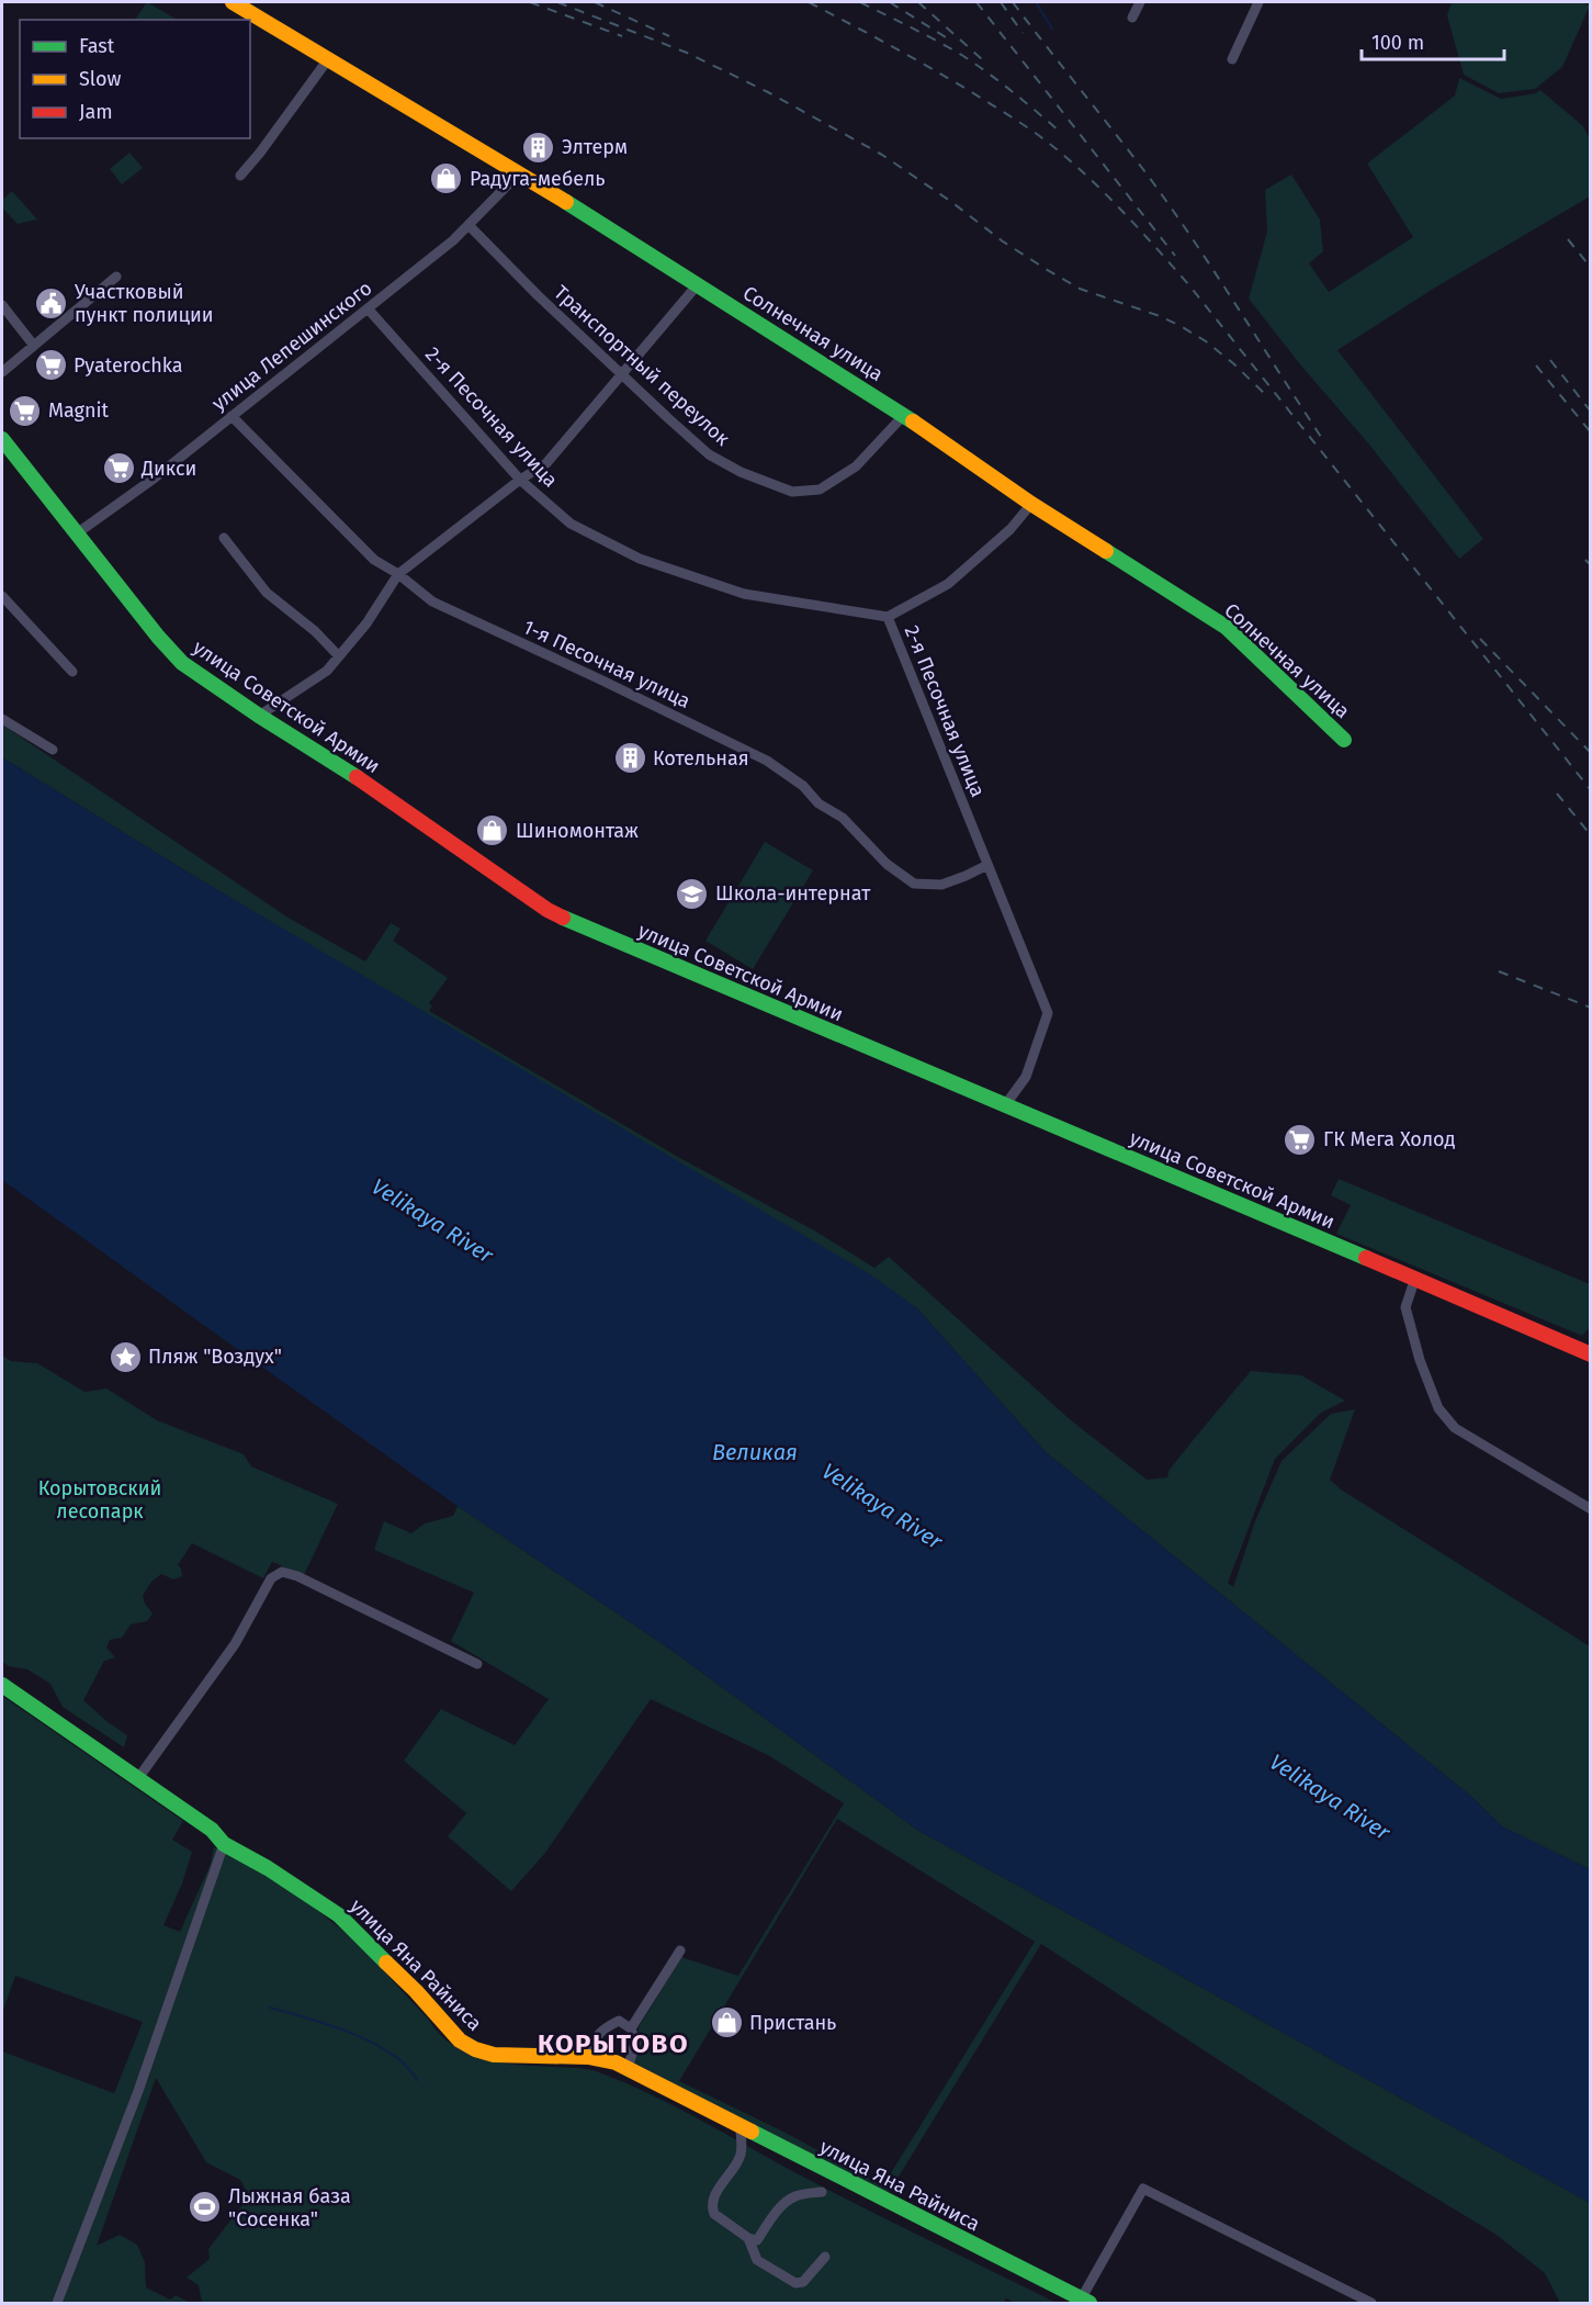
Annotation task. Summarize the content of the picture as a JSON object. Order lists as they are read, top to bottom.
{
  "streets": {
    "street": [
      "Солнечная улица",
      "улица Лепешинского",
      "Транспортный переулок",
      "2-я Песочная улица",
      "1-я Песочная улица",
      "улица Советской Армии",
      "улица Яна Райниса"
    ]
  },
  "crossings": [
    ["Солнечная улица", "улица Лепешинского"],
    ["Солнечная улица", "Транспортный переулок"],
    ["улица Лепешинского", "Транспортный переулок"],
    ["улица Лепешинского", "2-я Песочная улица"],
    ["улица Лепешинского", "1-я Песочная улица"],
    ["улица Лепешинского", "улица Советской Армии"],
    ["2-я Песочная улица", "1-я Песочная улица"],
    ["2-я Песочная улица", "улица Советской Армии"]
  ],
  "districts": ["КОРЫТОВО"],
  "water": ["Velikaya River", "Великая"],
  "parks": ["Корытовский лесопарк"],
  "places": {
    "building": ["Элтерм", "Котельная"],
    "shop": ["Радуга-мебель", "Шиномонтаж", "Пристань"],
    "public building": ["Участковый пункт полиции"],
    "supermarket": [
      "Pyaterochka",
      "Magnit",
      "Дикси",
      "ГК Мега Холод"
    ],
    "school or university": ["Школа-интернат"],
    "place": ["Пляж \"Воздух\""],
    "sports": ["Лыжная база \"Сосенка\""]
  },
  "legend": ["Fast", "Slow", "Jam"],
  "scale_bar": "100 m"
}
